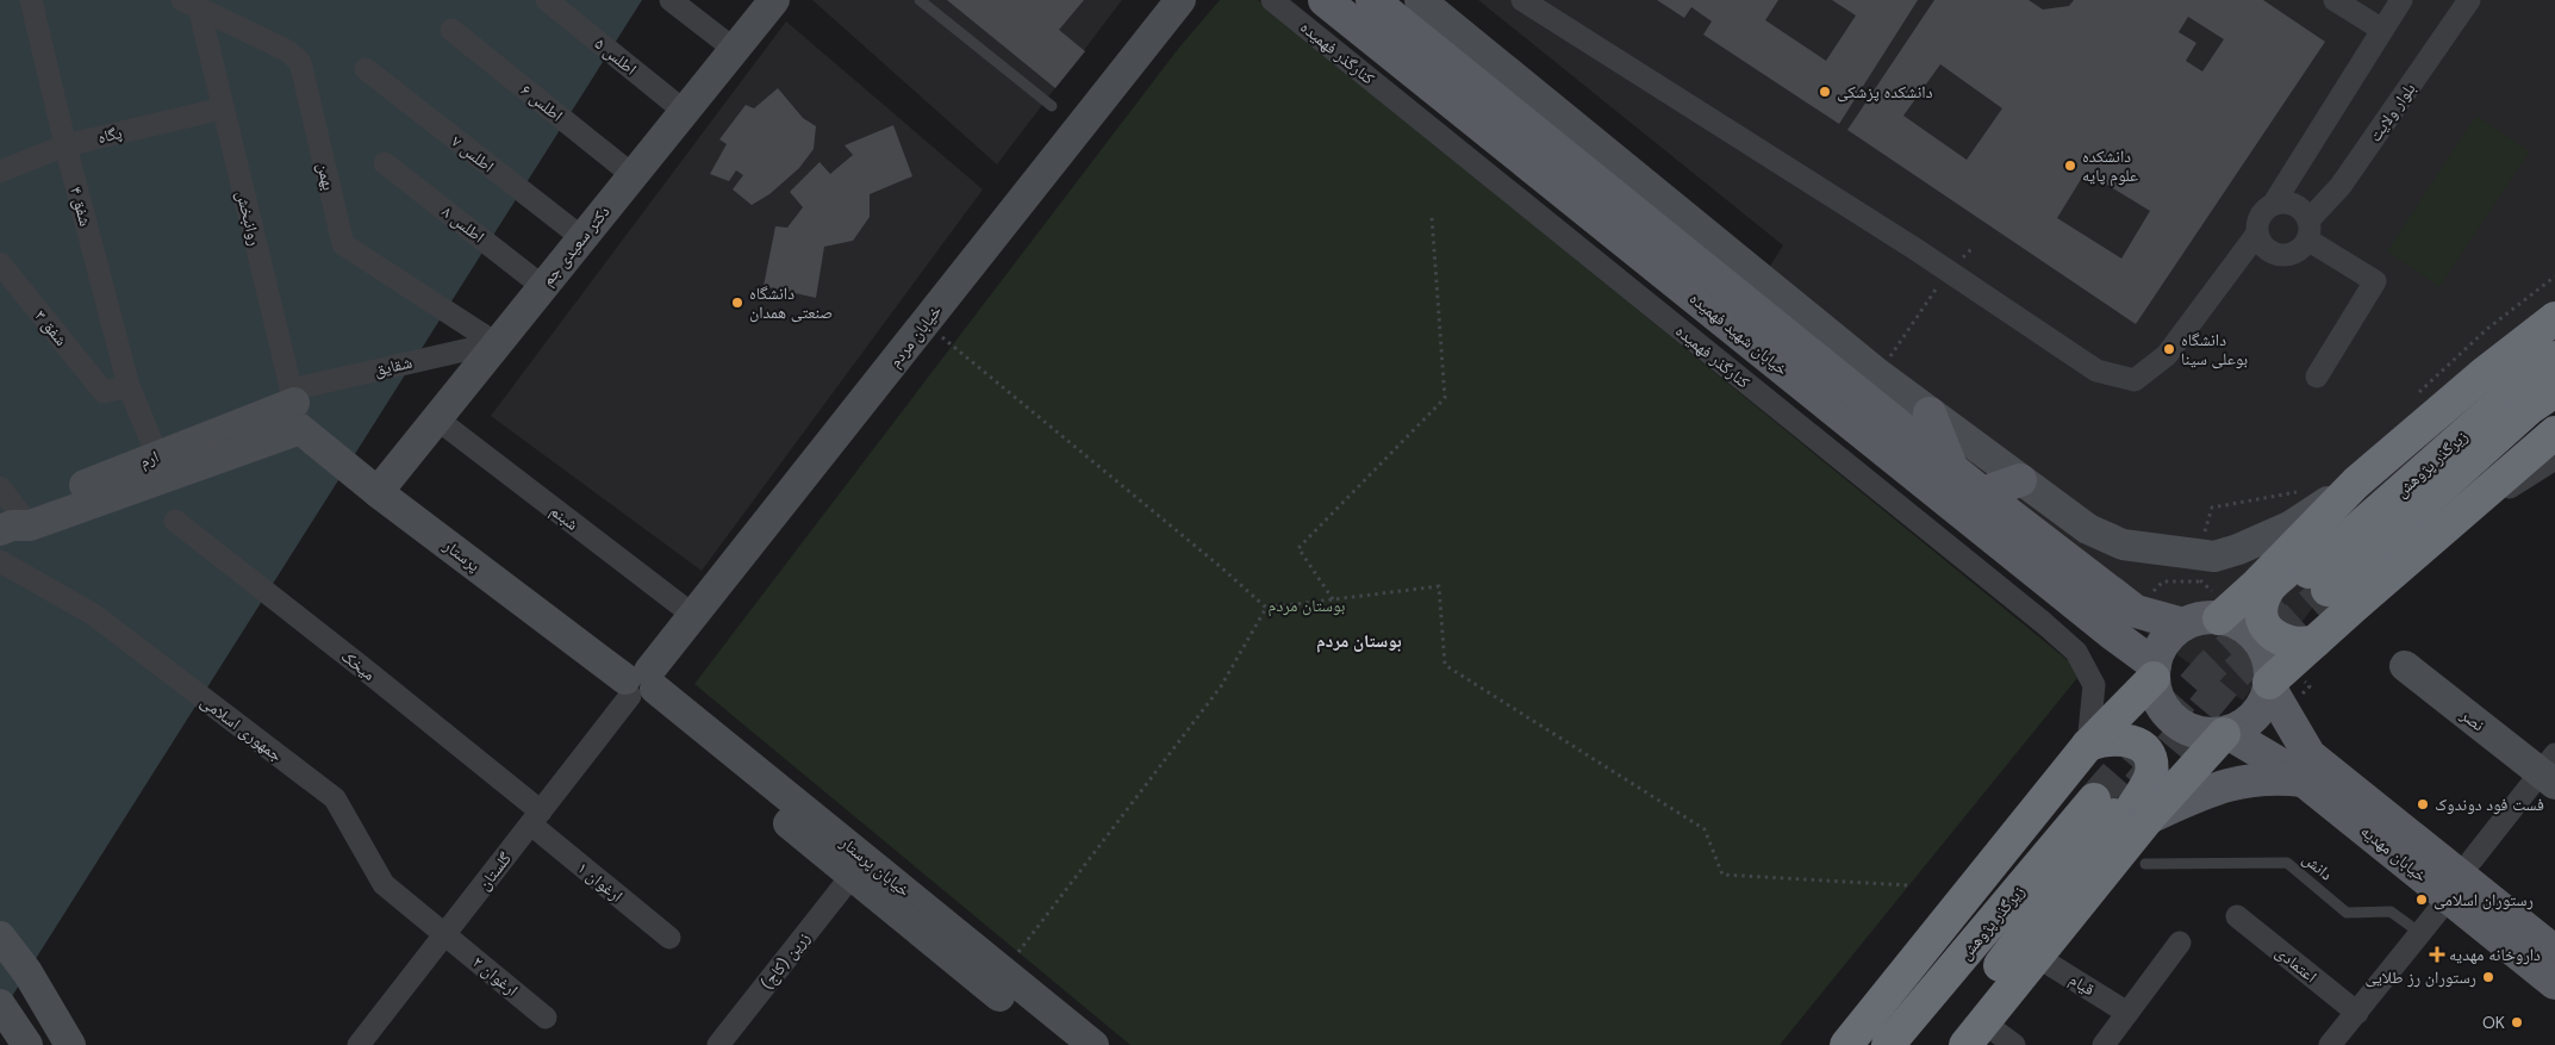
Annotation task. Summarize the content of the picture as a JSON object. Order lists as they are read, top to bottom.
{
  "streets": {
    "highway": ["زیرگذر پژوهش"],
    "main road": ["خیابان شهید فهمیده", "خیابان مهدیه"],
    "street": [
      "کنارگذر فهمیده",
      "اطلس ۵",
      "اطلس ۶",
      "بلوار ولایت",
      "پگاه",
      "اطلس ۷",
      "بهمن",
      "شفق ۴",
      "روانبخش",
      "اطلس ۸",
      "دکتر سعیدی جم",
      "شفق ۳",
      "خیابان مردم",
      "شقایق",
      "ارم",
      "شبنم",
      "پرستار",
      "میخک",
      "نصر",
      "جمهوری اسلامی",
      "خیابان پرستار",
      "گلستان",
      "ارغوان ۱",
      "زرین (کاج)",
      "اعتمادی",
      "ارغوان ۲",
      "قیام"
    ],
    "lane": ["دانش"]
  },
  "crossings": [
    ["اطلس ۵", "دکتر سعیدی جم"],
    ["اطلس ۶", "دکتر سعیدی جم"],
    ["پگاه", "شفق ۴"],
    ["پگاه", "روانبخش"],
    ["اطلس ۷", "دکتر سعیدی جم"],
    ["بهمن", "روانبخش"],
    ["بهمن", "دکتر سعیدی جم"],
    ["بهمن", "شقایق"],
    ["شفق ۴", "شفق ۳"],
    ["شفق ۴", "ارم"],
    ["روانبخش", "شقایق"],
    ["روانبخش", "ارم"],
    ["روانبخش", "پرستار"],
    ["اطلس ۸", "دکتر سعیدی جم"],
    ["دکتر سعیدی جم", "شقایق"],
    ["دکتر سعیدی جم", "شبنم"],
    ["دکتر سعیدی جم", "پرستار"],
    ["خیابان شهید فهمیده", "خیابان مهدیه"],
    ["خیابان مردم", "شبنم"],
    ["خیابان مردم", "پرستار"],
    ["خیابان مردم", "خیابان پرستار"],
    ["خیابان مردم", "گلستان"],
    ["شقایق", "ارم"],
    ["شقایق", "پرستار"],
    ["ارم", "پرستار"],
    ["پرستار", "خیابان پرستار"],
    ["پرستار", "گلستان"],
    ["میخک", "گلستان"],
    ["میخک", "ارغوان ۱"],
    ["جمهوری اسلامی", "گلستان"],
    ["جمهوری اسلامی", "ارغوان ۲"],
    ["خیابان پرستار", "گلستان"],
    ["خیابان پرستار", "زرین (کاج)"],
    ["گلستان", "ارغوان ۱"],
    ["گلستان", "ارغوان ۲"]
  ],
  "districts": ["بوستان مردم"],
  "parks": ["بوستان مردم"],
  "places": {
    "other": [
      "دانشکده پزشکی",
      "دانشکده علوم پایه",
      "دانشگاه صنعتی همدان",
      "دانشگاه بوعلی سینا",
      "فست فود دوندوک",
      "رستوران اسلامی",
      "رستوران رز طلایی",
      "OK"
    ],
    "health": ["داروخانه مهدیه"]
  }
}
